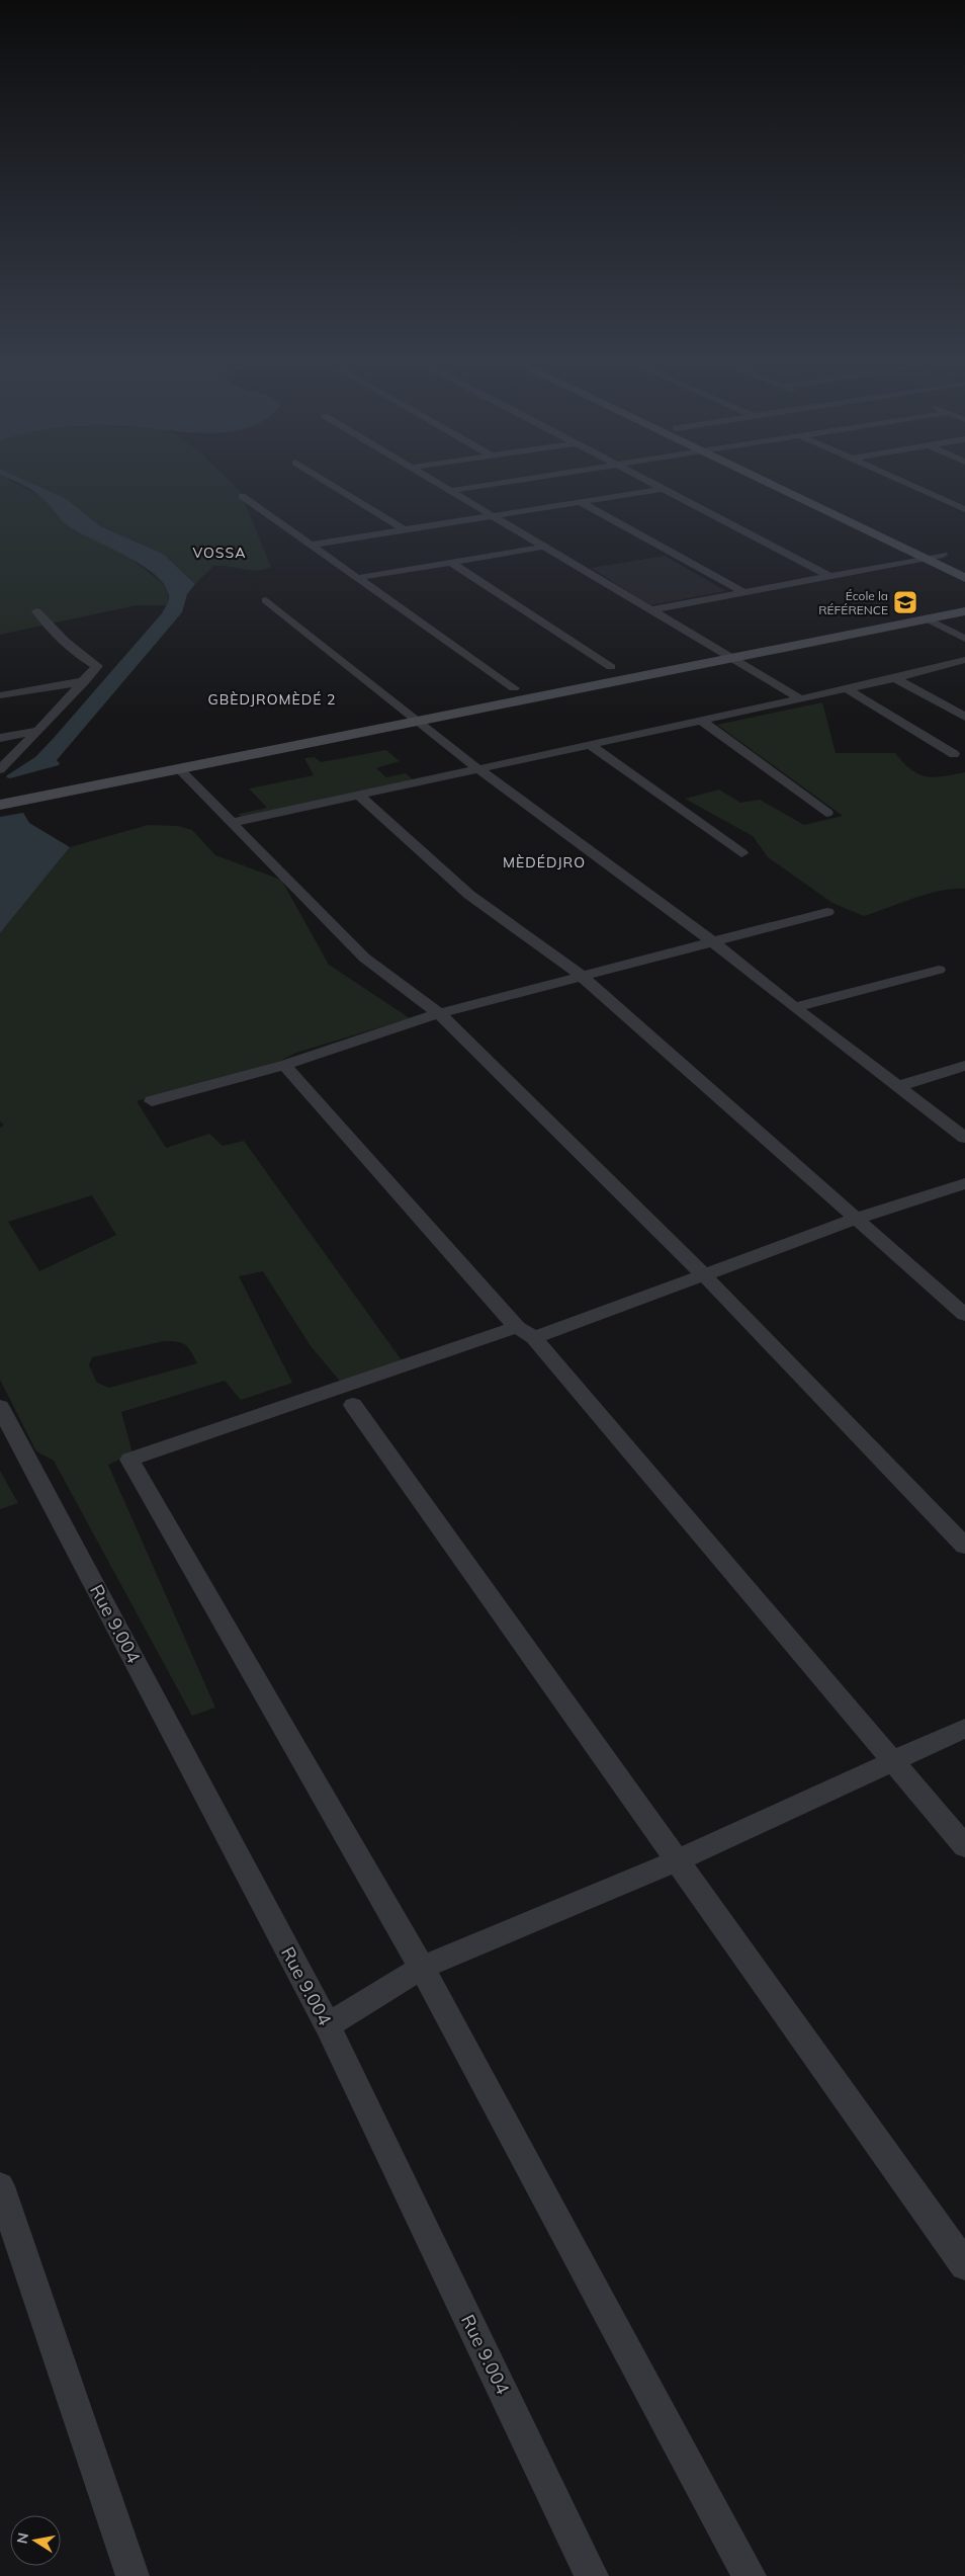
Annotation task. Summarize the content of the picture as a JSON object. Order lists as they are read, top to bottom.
{
  "streets": {
    "street": ["Rue 9.004"]
  },
  "districts": ["VOSSA", "GBÈDJROMÈDÉ 2", "MÈDÉDJRO"],
  "places": {
    "school or university": ["École la RÉFÉRENCE"]
  },
  "north": "left"
}
